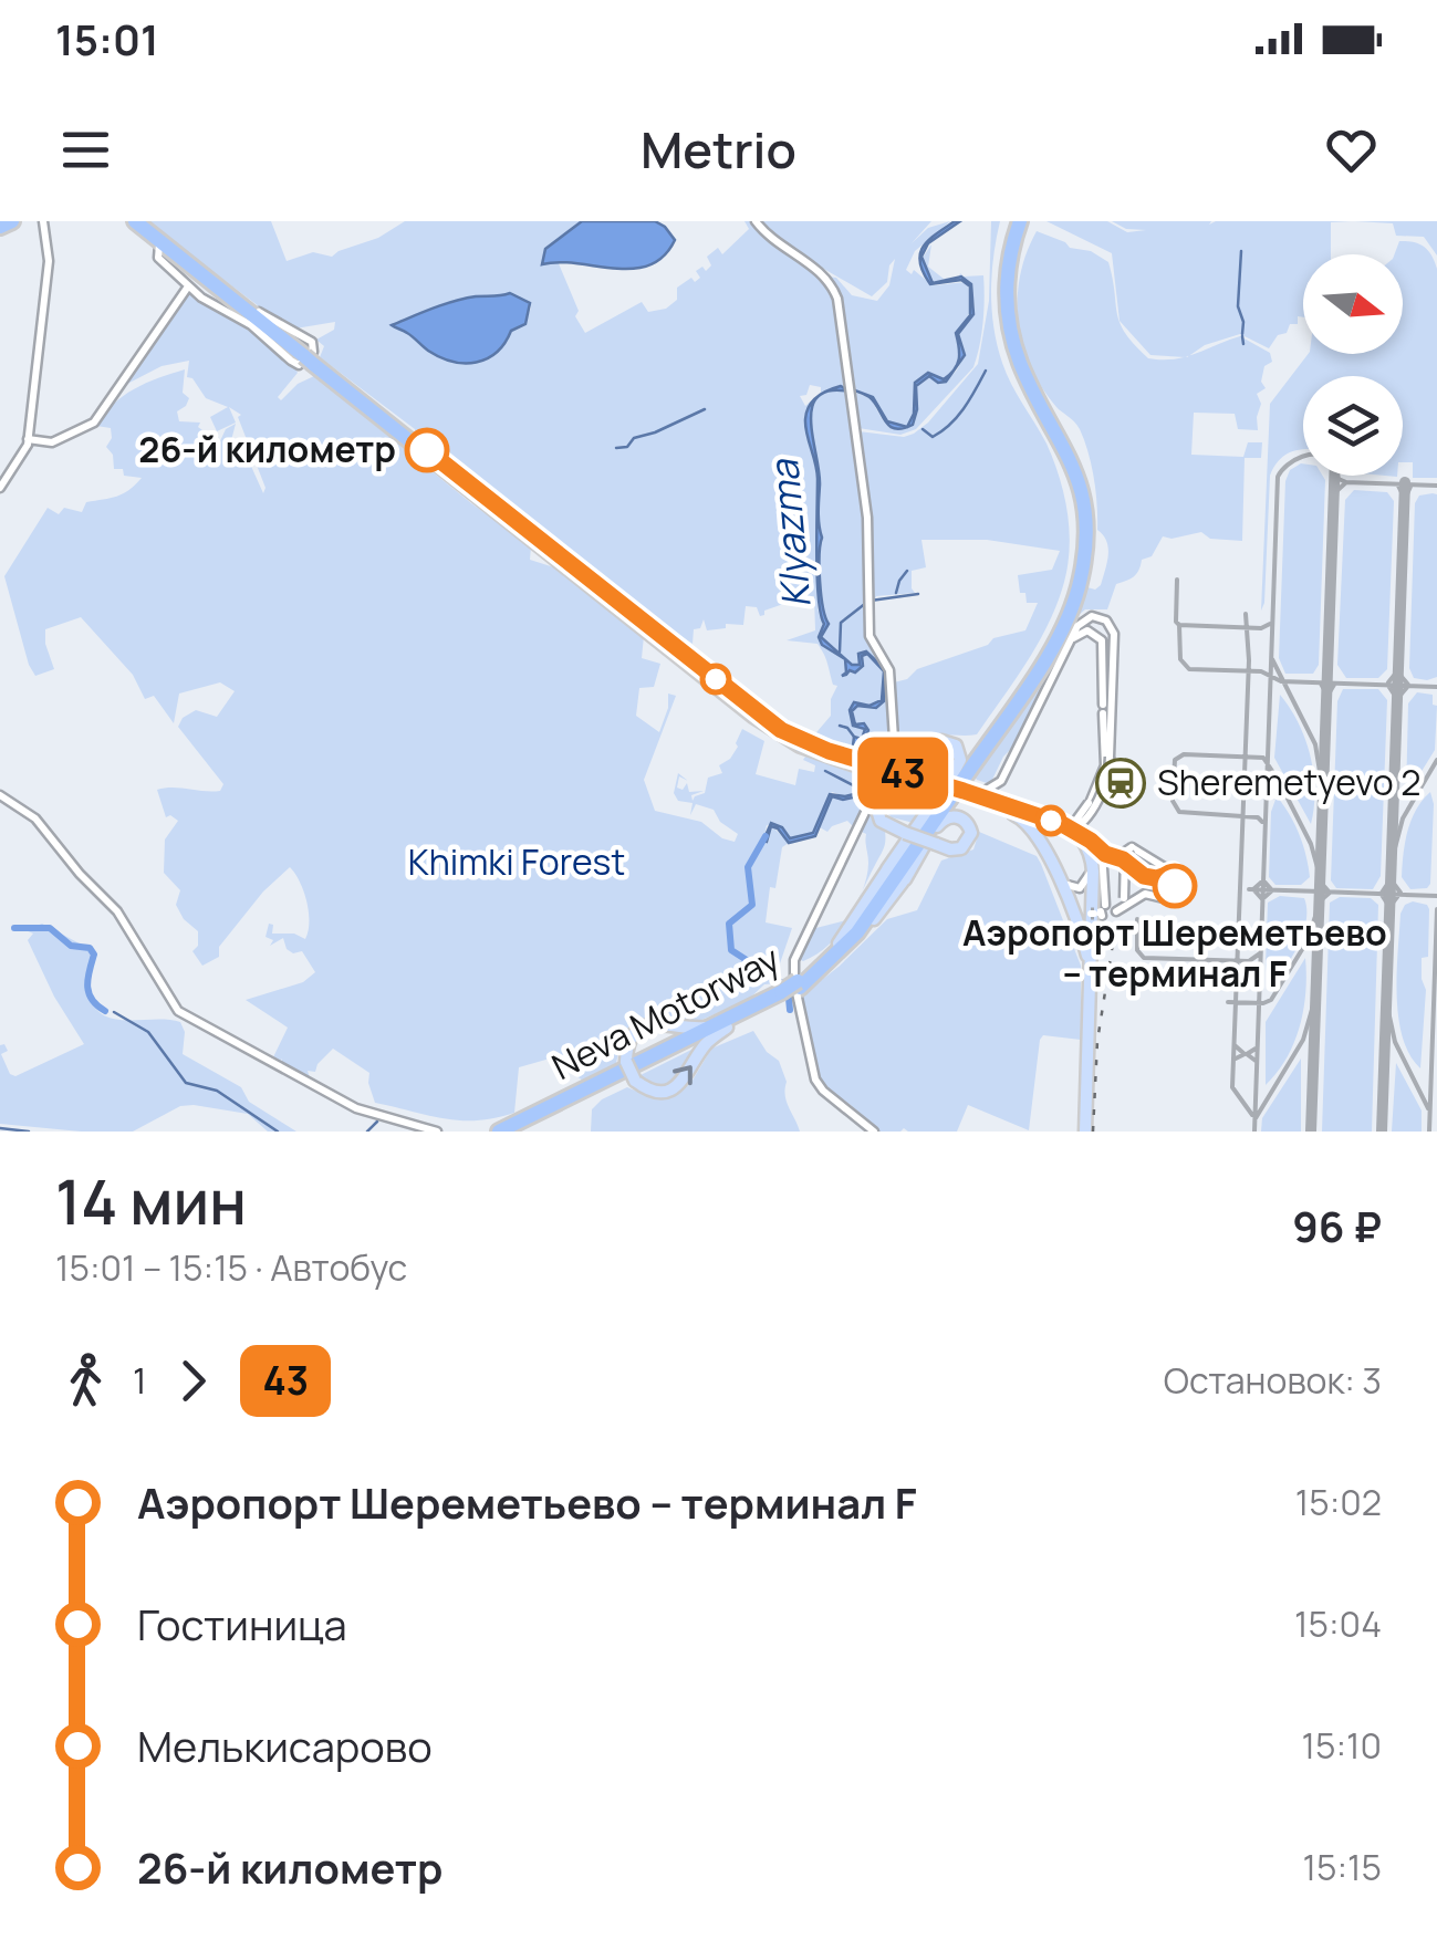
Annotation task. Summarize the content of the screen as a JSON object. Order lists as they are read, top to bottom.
{
  "streets": {
    "highway": ["Neva Motorway"]
  },
  "water": ["Klyazma"],
  "parks": ["Khimki Forest"],
  "places": {
    "other": ["26-й километр", "Аэропорт Шереметьево – терминал F"],
    "station": ["Sheremetyevo 2"]
  },
  "lines": ["bus line 43"],
  "north": "right",
  "page": {
    "status": "15:01",
    "header": "Metrio",
    "on_map": "43",
    "heading": ["14 мин", "15:01 – 15:15 · Автобус", "96 ₽"],
    "legs": ["1", "43", "Остановок: 3"],
    "list": [
      {
        "name": "Аэропорт Шереметьево – терминал F",
        "value": "15:02"
      },
      {
        "name": "Гостиница",
        "value": "15:04"
      },
      {
        "name": "Мелькисарово",
        "value": "15:10"
      },
      {
        "name": "26-й километр",
        "value": "15:15"
      }
    ]
  }
}
